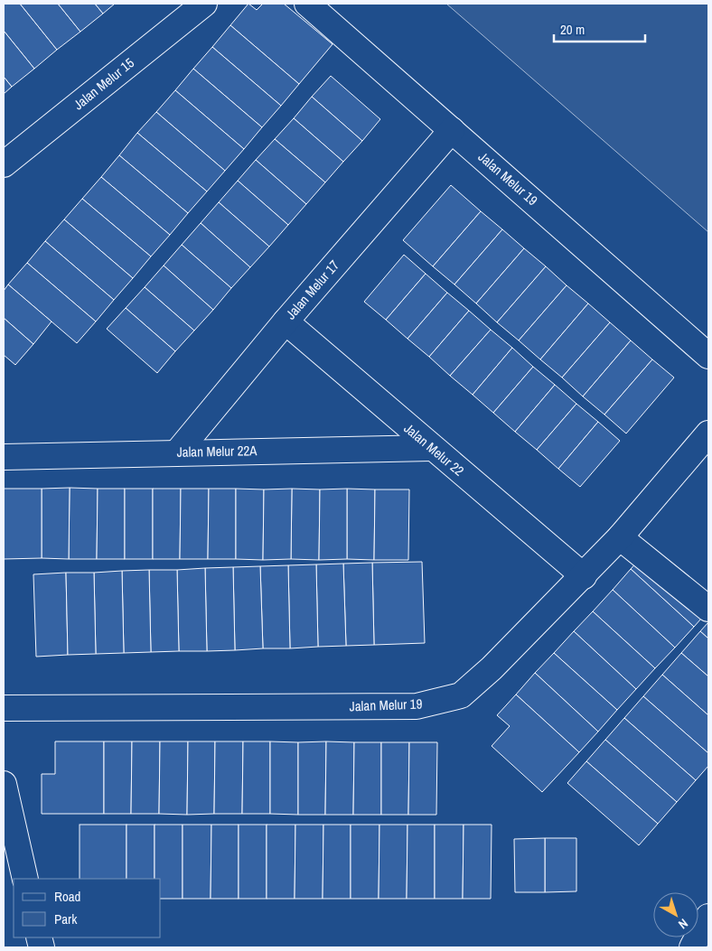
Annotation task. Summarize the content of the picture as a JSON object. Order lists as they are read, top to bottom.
{
  "streets": {
    "street": [
      "Jalan Melur 15",
      "Jalan Melur 19",
      "Jalan Melur 17",
      "Jalan Melur 22",
      "Jalan Melur 22A"
    ]
  },
  "crossings": [
    ["Jalan Melur 19", "Jalan Melur 17"],
    ["Jalan Melur 19", "Jalan Melur 22"],
    ["Jalan Melur 17", "Jalan Melur 22"],
    ["Jalan Melur 17", "Jalan Melur 22A"],
    ["Jalan Melur 22", "Jalan Melur 22A"]
  ],
  "legend": ["Road", "Park"],
  "scale_bar": "20 m",
  "north": "bottom right"
}
